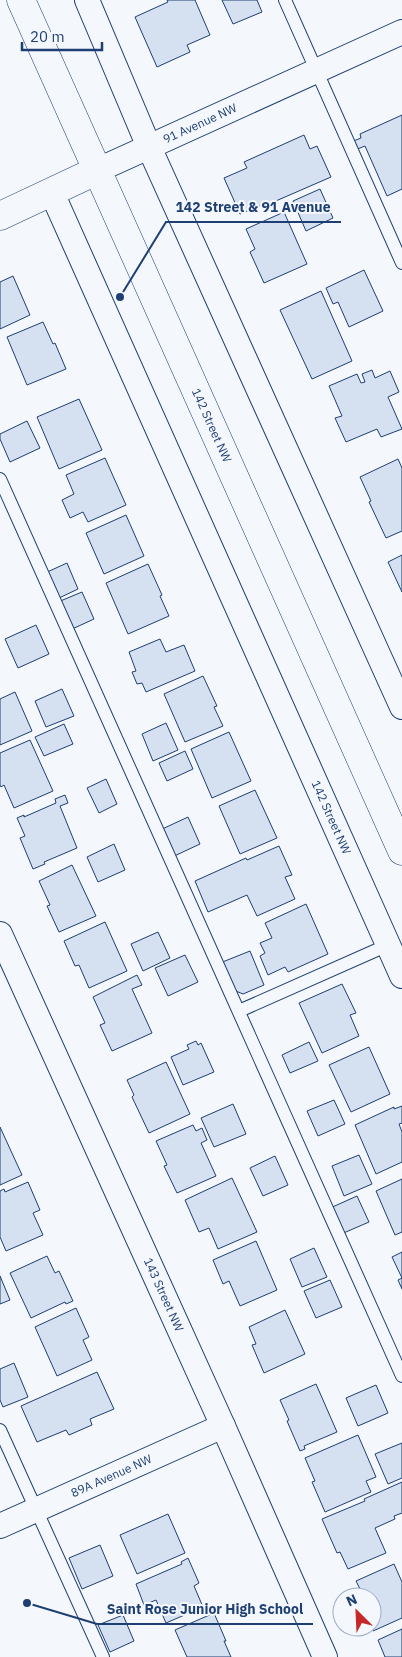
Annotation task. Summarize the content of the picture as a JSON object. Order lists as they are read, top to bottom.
{
  "streets": {
    "main road": ["91 Avenue NW", "142 Street NW"],
    "street": ["143 Street NW", "89A Avenue NW"]
  },
  "crossings": [
    ["91 Avenue NW", "142 Street NW"],
    ["143 Street NW", "89A Avenue NW"]
  ],
  "places": ["142 Street & 91 Avenue", "Saint Rose Junior High School"],
  "scale_bar": "20 m",
  "north": "top left"
}
